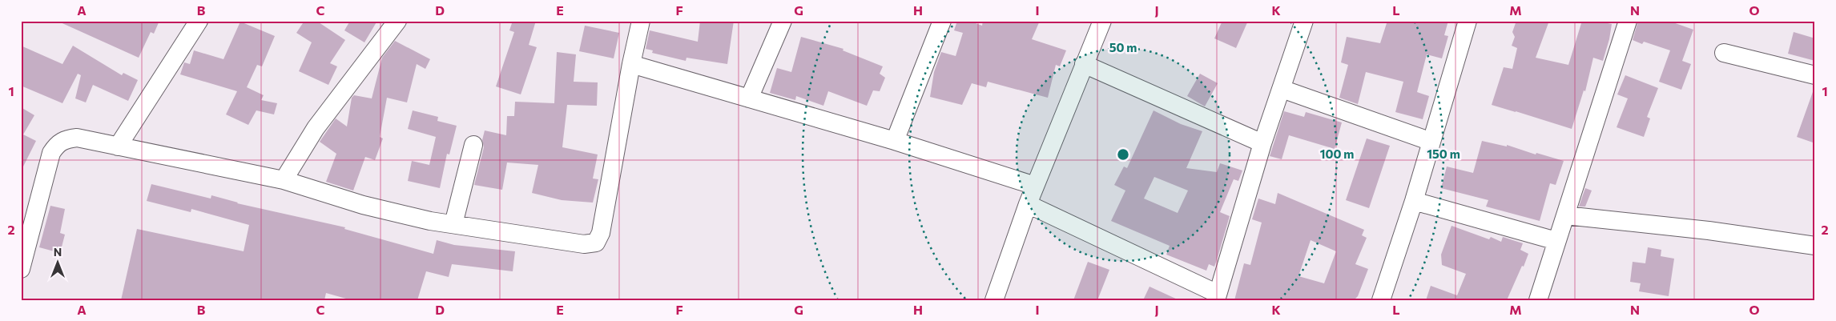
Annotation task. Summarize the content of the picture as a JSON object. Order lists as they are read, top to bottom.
{
  "north": "top",
  "grid": {
    "columns": [
      "A",
      "B",
      "C",
      "D",
      "E",
      "F",
      "G",
      "H",
      "I",
      "J",
      "K",
      "L",
      "M",
      "N",
      "O"
    ],
    "rows": ["1", "2"]
  },
  "rings": ["50 m", "100 m", "150 m"]
}
